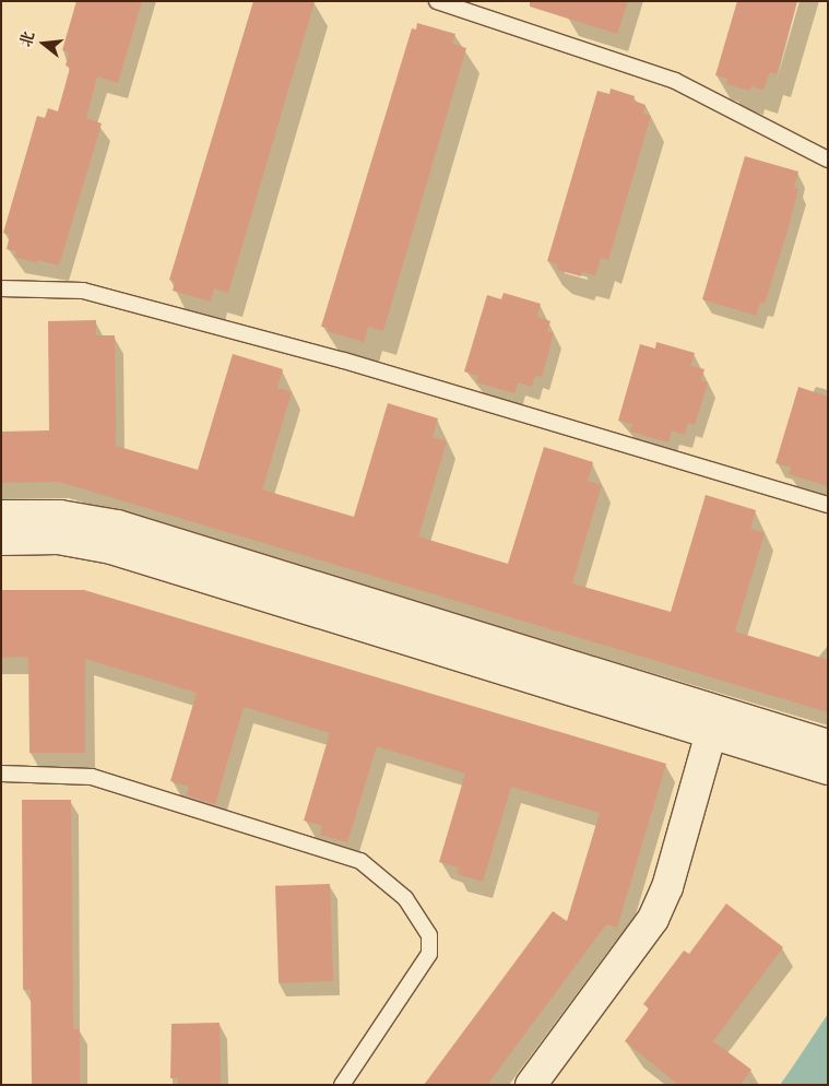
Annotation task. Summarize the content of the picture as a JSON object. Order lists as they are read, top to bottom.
{
  "north": "left"
}
